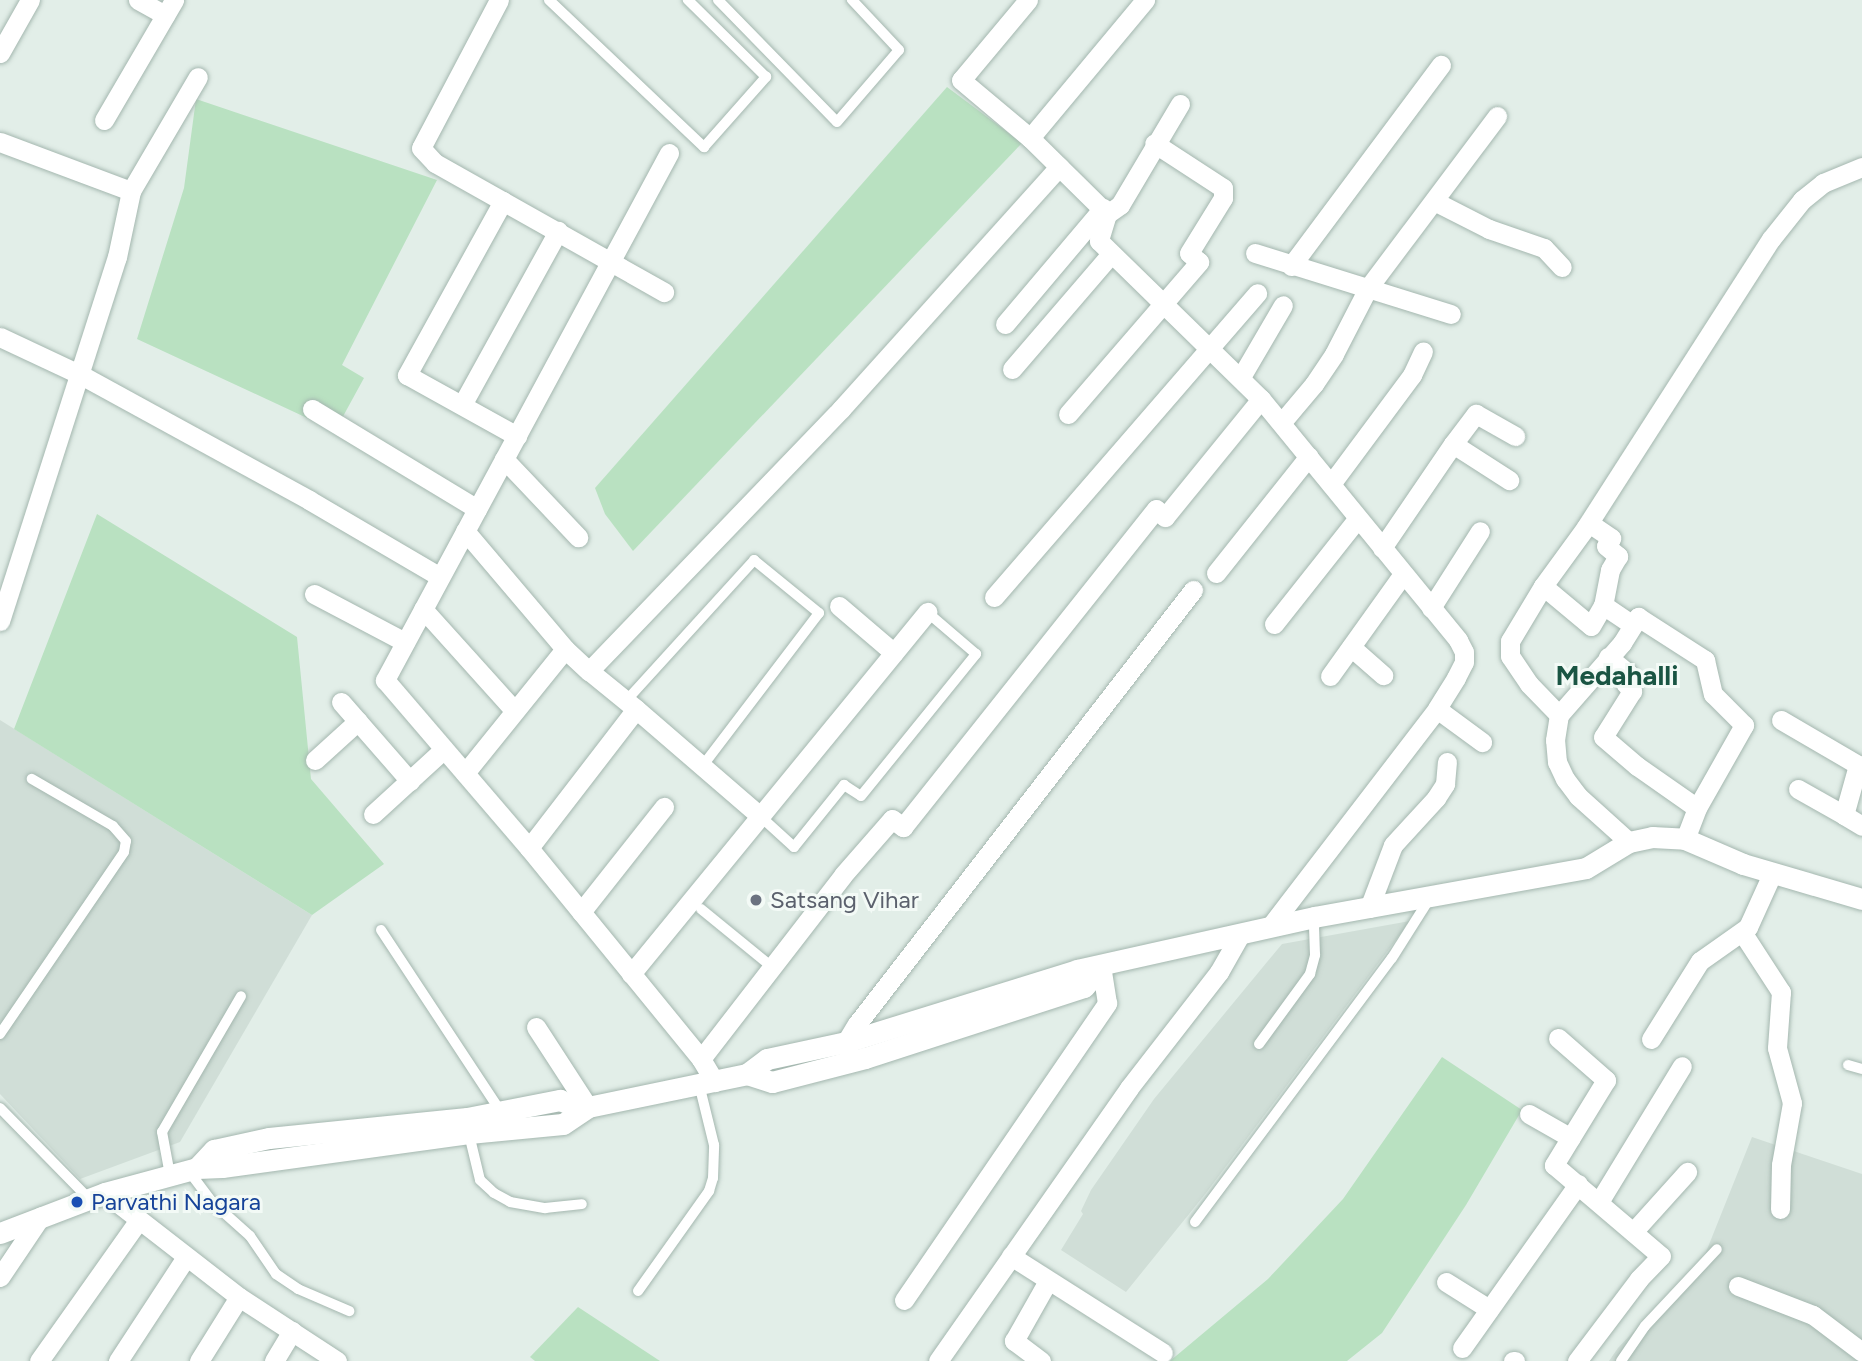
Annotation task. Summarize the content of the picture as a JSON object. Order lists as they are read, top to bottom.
{
  "districts": ["Medahalli"],
  "places": ["Satsang Vihar", "Parvathi Nagara"]
}
